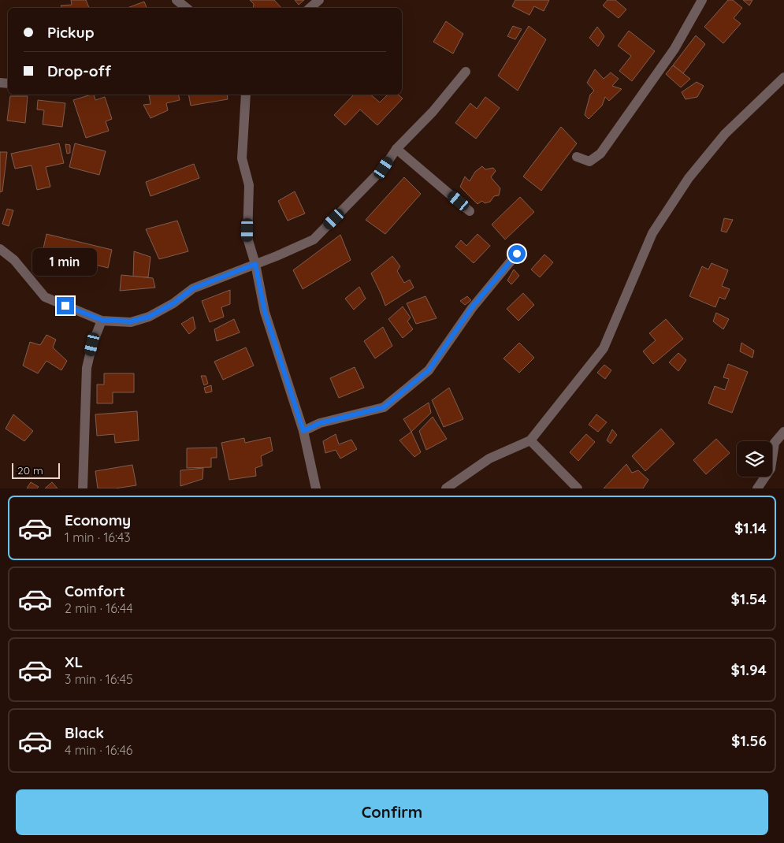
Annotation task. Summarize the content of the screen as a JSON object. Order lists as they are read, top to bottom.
{
  "scale_bar": "20 m",
  "page": {
    "banner": ["Pickup", "Drop-off"],
    "bubble": "1 min",
    "scale": "20 m",
    "list": [
      {
        "name": "Economy",
        "note": "1 min · 16:43",
        "value": "$1.14"
      },
      {
        "name": "Comfort",
        "note": "2 min · 16:44",
        "value": "$1.54"
      },
      {
        "name": "XL",
        "note": "3 min · 16:45",
        "value": "$1.94"
      },
      {
        "name": "Black",
        "note": "4 min · 16:46",
        "value": "$1.56"
      }
    ],
    "buttons": "Confirm"
  }
}
